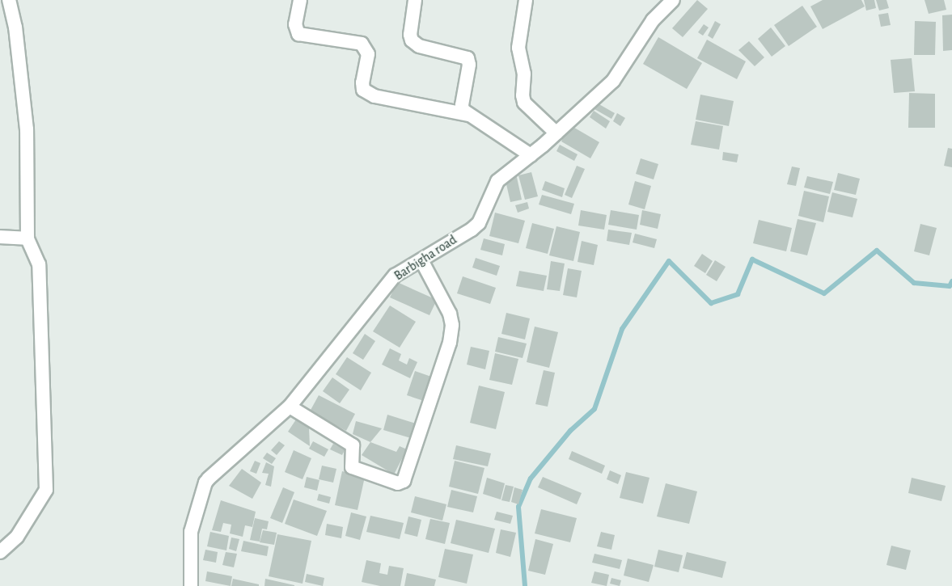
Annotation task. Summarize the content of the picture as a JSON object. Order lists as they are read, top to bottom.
{
  "streets": {
    "street": ["Barbigha road"]
  }
}
